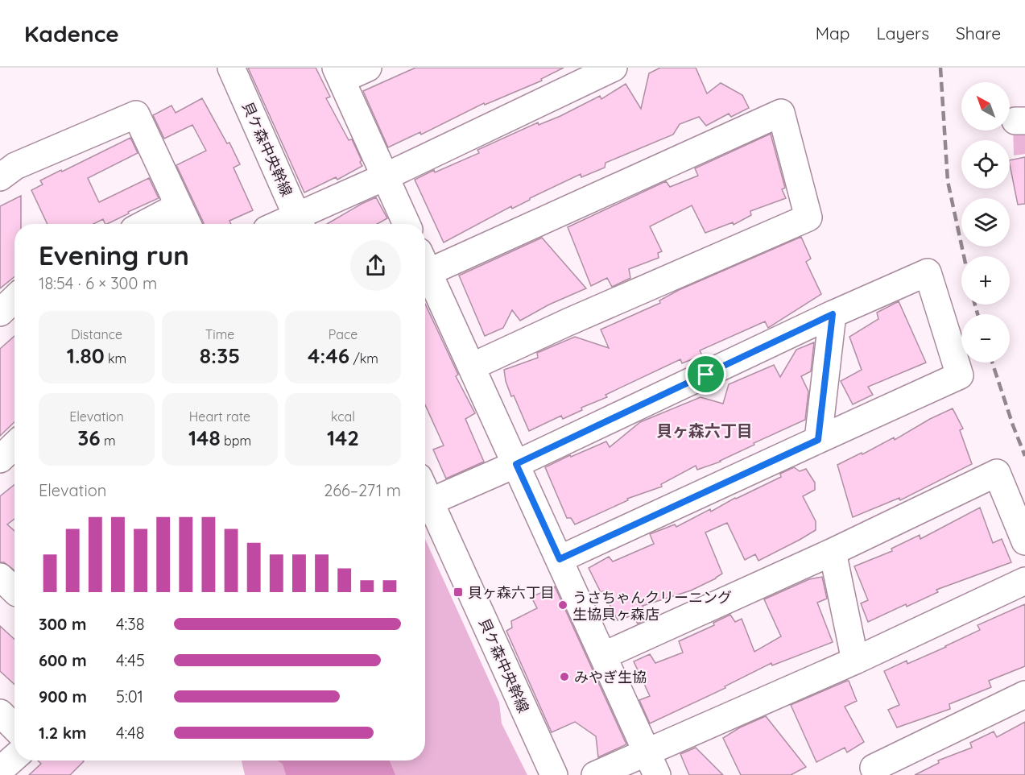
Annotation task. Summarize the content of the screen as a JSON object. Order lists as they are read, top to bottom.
{
  "streets": {
    "street": ["貝ケ森中央幹線"]
  },
  "districts": ["貝ヶ森六丁目"],
  "places": {
    "transit": ["貝ヶ森六丁目"],
    "other": ["うさちゃんクリーニング 生協貝ヶ森店", "みやぎ生協"]
  },
  "north": "top left",
  "page": {
    "header": "Kadence",
    "nav": ["Map", "Layers", "Share"],
    "map_buttons": ["+", "−"],
    "heading": ["Evening run", "18:54 · 6 × 300 m"],
    "stats": [
      ["Distance", "1.80 km"],
      ["Time", "8:35"],
      ["Pace", "4:46 /km"],
      ["Elevation", "36 m"],
      ["Heart rate", "148 bpm"],
      ["kcal", "142"]
    ],
    "chart": ["Elevation", "266–271 m"],
    "list": [
      {
        "name": "300 m",
        "note": "4:38"
      },
      {
        "name": "600 m",
        "note": "4:45"
      },
      {
        "name": "900 m",
        "note": "5:01"
      },
      {
        "name": "1.2 km",
        "note": "4:48"
      }
    ]
  }
}
